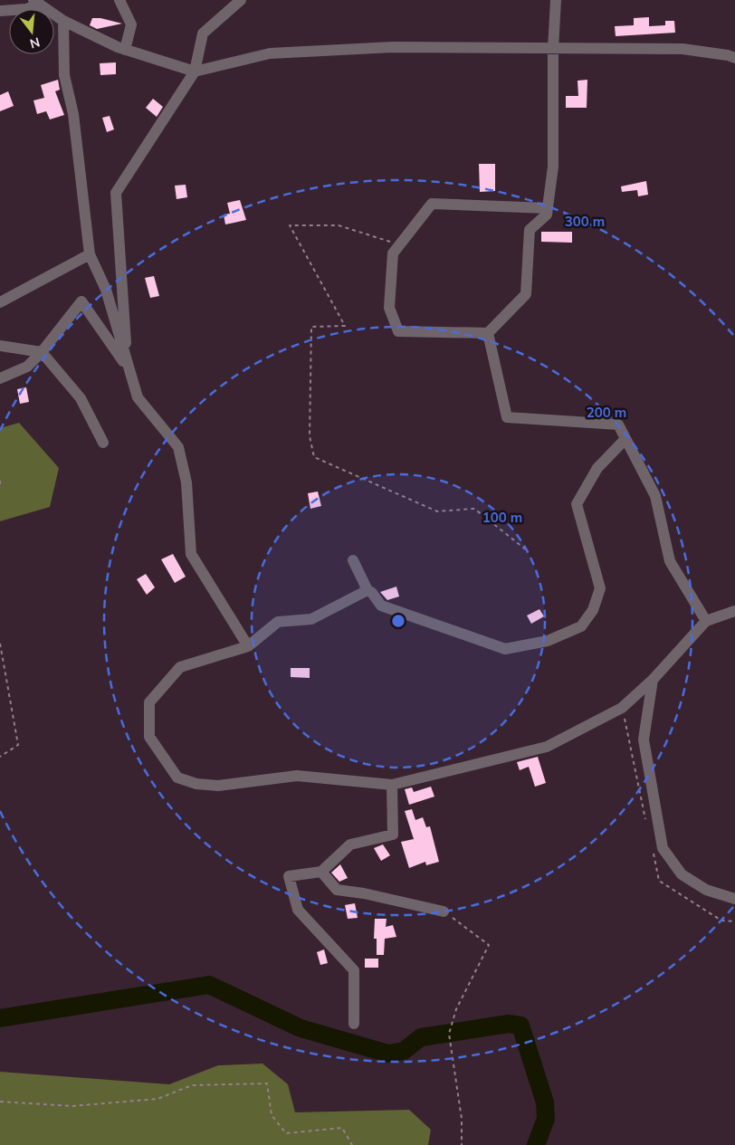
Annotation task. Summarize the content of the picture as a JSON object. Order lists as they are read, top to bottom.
{
  "north": "bottom",
  "rings": ["300 m", "200 m", "100 m"]
}
